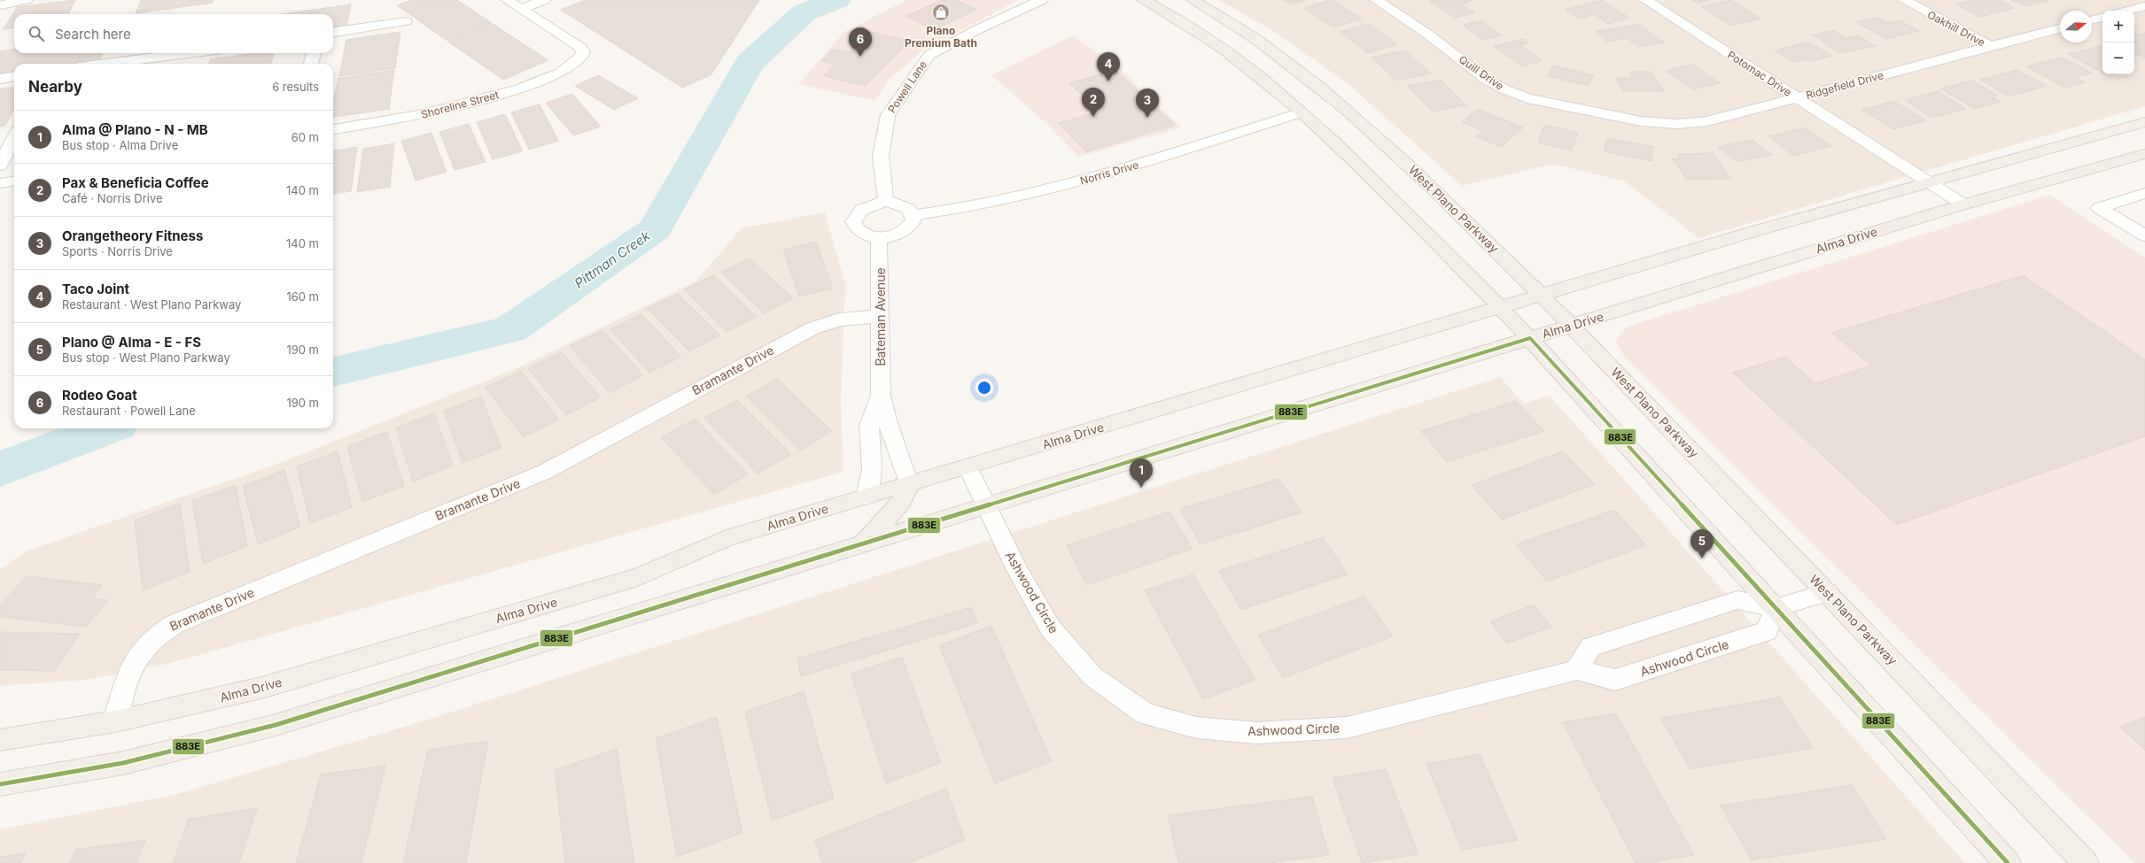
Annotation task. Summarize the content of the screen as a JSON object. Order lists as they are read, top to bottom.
{
  "streets": {
    "main road": ["West Plano Parkway", "Alma Drive"],
    "street": [
      "Oakhill Drive",
      "Quill Drive",
      "Potomac Drive",
      "Ridgefield Drive",
      "Powell Lane",
      "Shoreline Street",
      "Norris Drive",
      "Bateman Avenue",
      "Bramante Drive",
      "Ashwood Circle"
    ]
  },
  "crossings": [
    ["Oakhill Drive", "Ridgefield Drive"],
    ["Quill Drive", "Ridgefield Drive"],
    ["Potomac Drive", "Ridgefield Drive"],
    ["Potomac Drive", "Alma Drive"],
    ["Powell Lane", "Norris Drive"],
    ["Powell Lane", "Bateman Avenue"],
    ["Norris Drive", "Bateman Avenue"],
    ["West Plano Parkway", "Alma Drive"],
    ["Alma Drive", "Bateman Avenue"],
    ["Alma Drive", "Bramante Drive"],
    ["Alma Drive", "Ashwood Circle"],
    ["Bateman Avenue", "Bramante Drive"]
  ],
  "water": ["Pittman Creek"],
  "places": {
    "shop": ["Plano Premium Bath"]
  },
  "lines": ["transit line 883E"],
  "north": "right",
  "page": {
    "map_buttons": ["+", "−"],
    "search": "Search here",
    "pins": [
      "6",
      "4",
      "2",
      "3",
      "1",
      "5"
    ],
    "heading": ["Nearby", "6 results"],
    "list": [
      {
        "mark": "1",
        "name": "Alma @ Plano - N - MB",
        "note": "Bus stop · Alma Drive",
        "value": "60 m"
      },
      {
        "mark": "2",
        "name": "Pax & Beneficia Coffee",
        "note": "Café · Norris Drive",
        "value": "140 m"
      },
      {
        "mark": "3",
        "name": "Orangetheory Fitness",
        "note": "Sports · Norris Drive",
        "value": "140 m"
      },
      {
        "mark": "4",
        "name": "Taco Joint",
        "note": "Restaurant · West Plano Parkway",
        "value": "160 m"
      },
      {
        "mark": "5",
        "name": "Plano @ Alma - E - FS",
        "note": "Bus stop · West Plano Parkway",
        "value": "190 m"
      },
      {
        "mark": "6",
        "name": "Rodeo Goat",
        "note": "Restaurant · Powell Lane",
        "value": "190 m"
      }
    ]
  }
}
